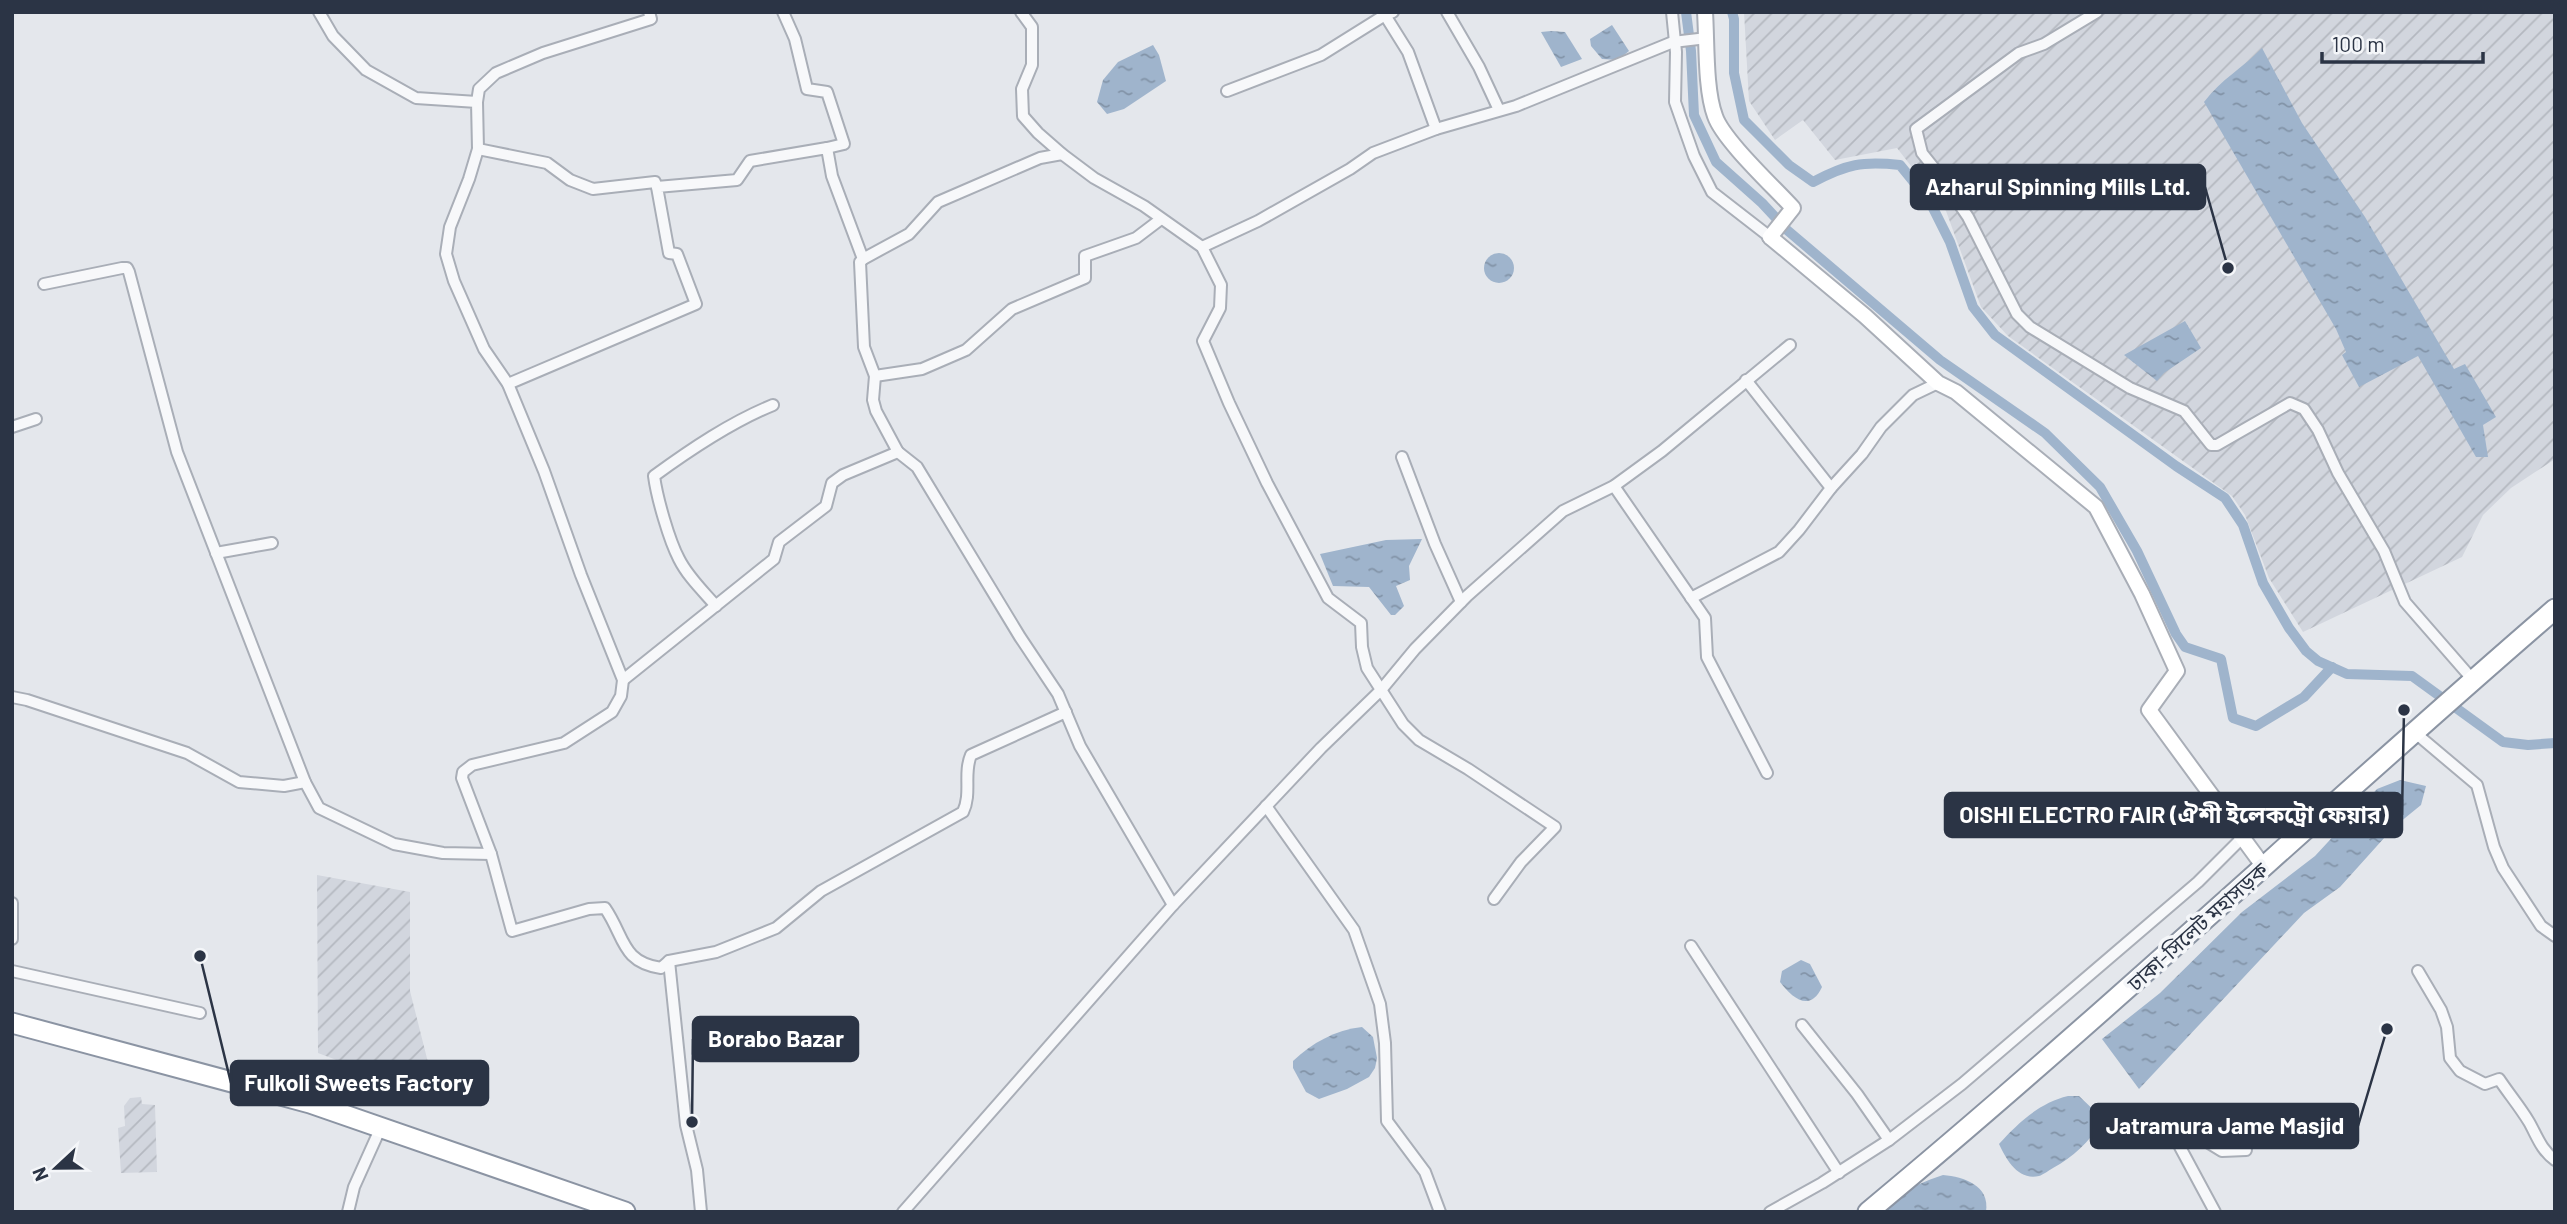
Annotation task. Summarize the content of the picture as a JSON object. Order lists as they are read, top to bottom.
{
  "streets": {
    "highway": ["ঢাকা-সিলেট মহাসড়ক"]
  },
  "places": [
    "Azharul Spinning Mills Ltd.",
    "OISHI ELECTRO FAIR (ঐশী ইলেকট্রো ফেয়ার)",
    "Fulkoli Sweets Factory",
    "Jatramura Jame Masjid",
    "Borabo Bazar"
  ],
  "scale_bar": "100 m",
  "north": "left"
}
